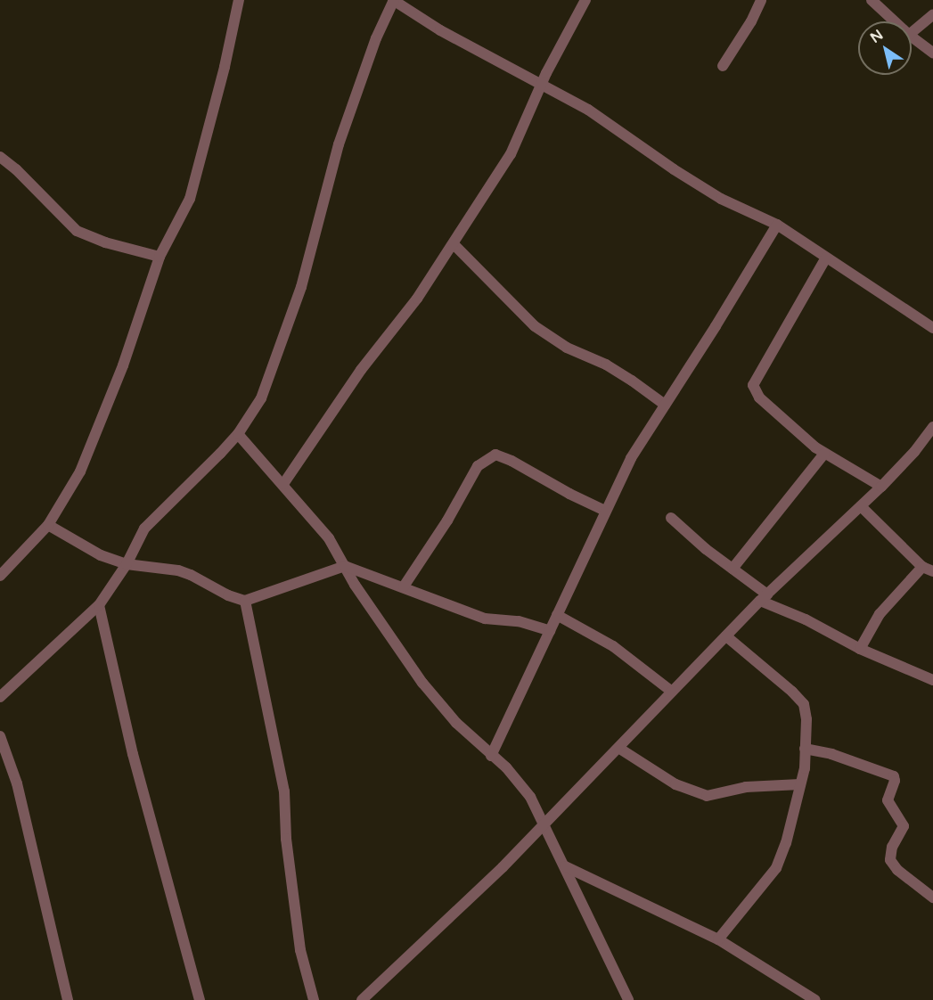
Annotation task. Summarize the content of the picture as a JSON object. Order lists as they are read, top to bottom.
{
  "north": "top left"
}
